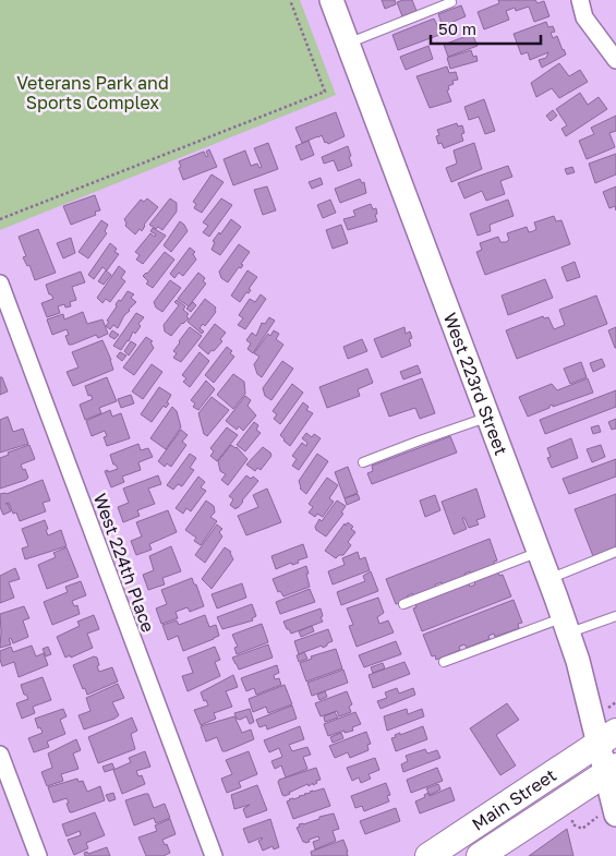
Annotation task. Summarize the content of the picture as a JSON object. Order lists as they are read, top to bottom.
{
  "streets": {
    "main road": ["West 223rd Street", "Main Street"],
    "street": ["West 224th Place"]
  },
  "crossings": [
    ["West 223rd Street", "Main Street"]
  ],
  "parks": ["Veterans Park and Sports Complex"],
  "scale_bar": "50 m"
}
